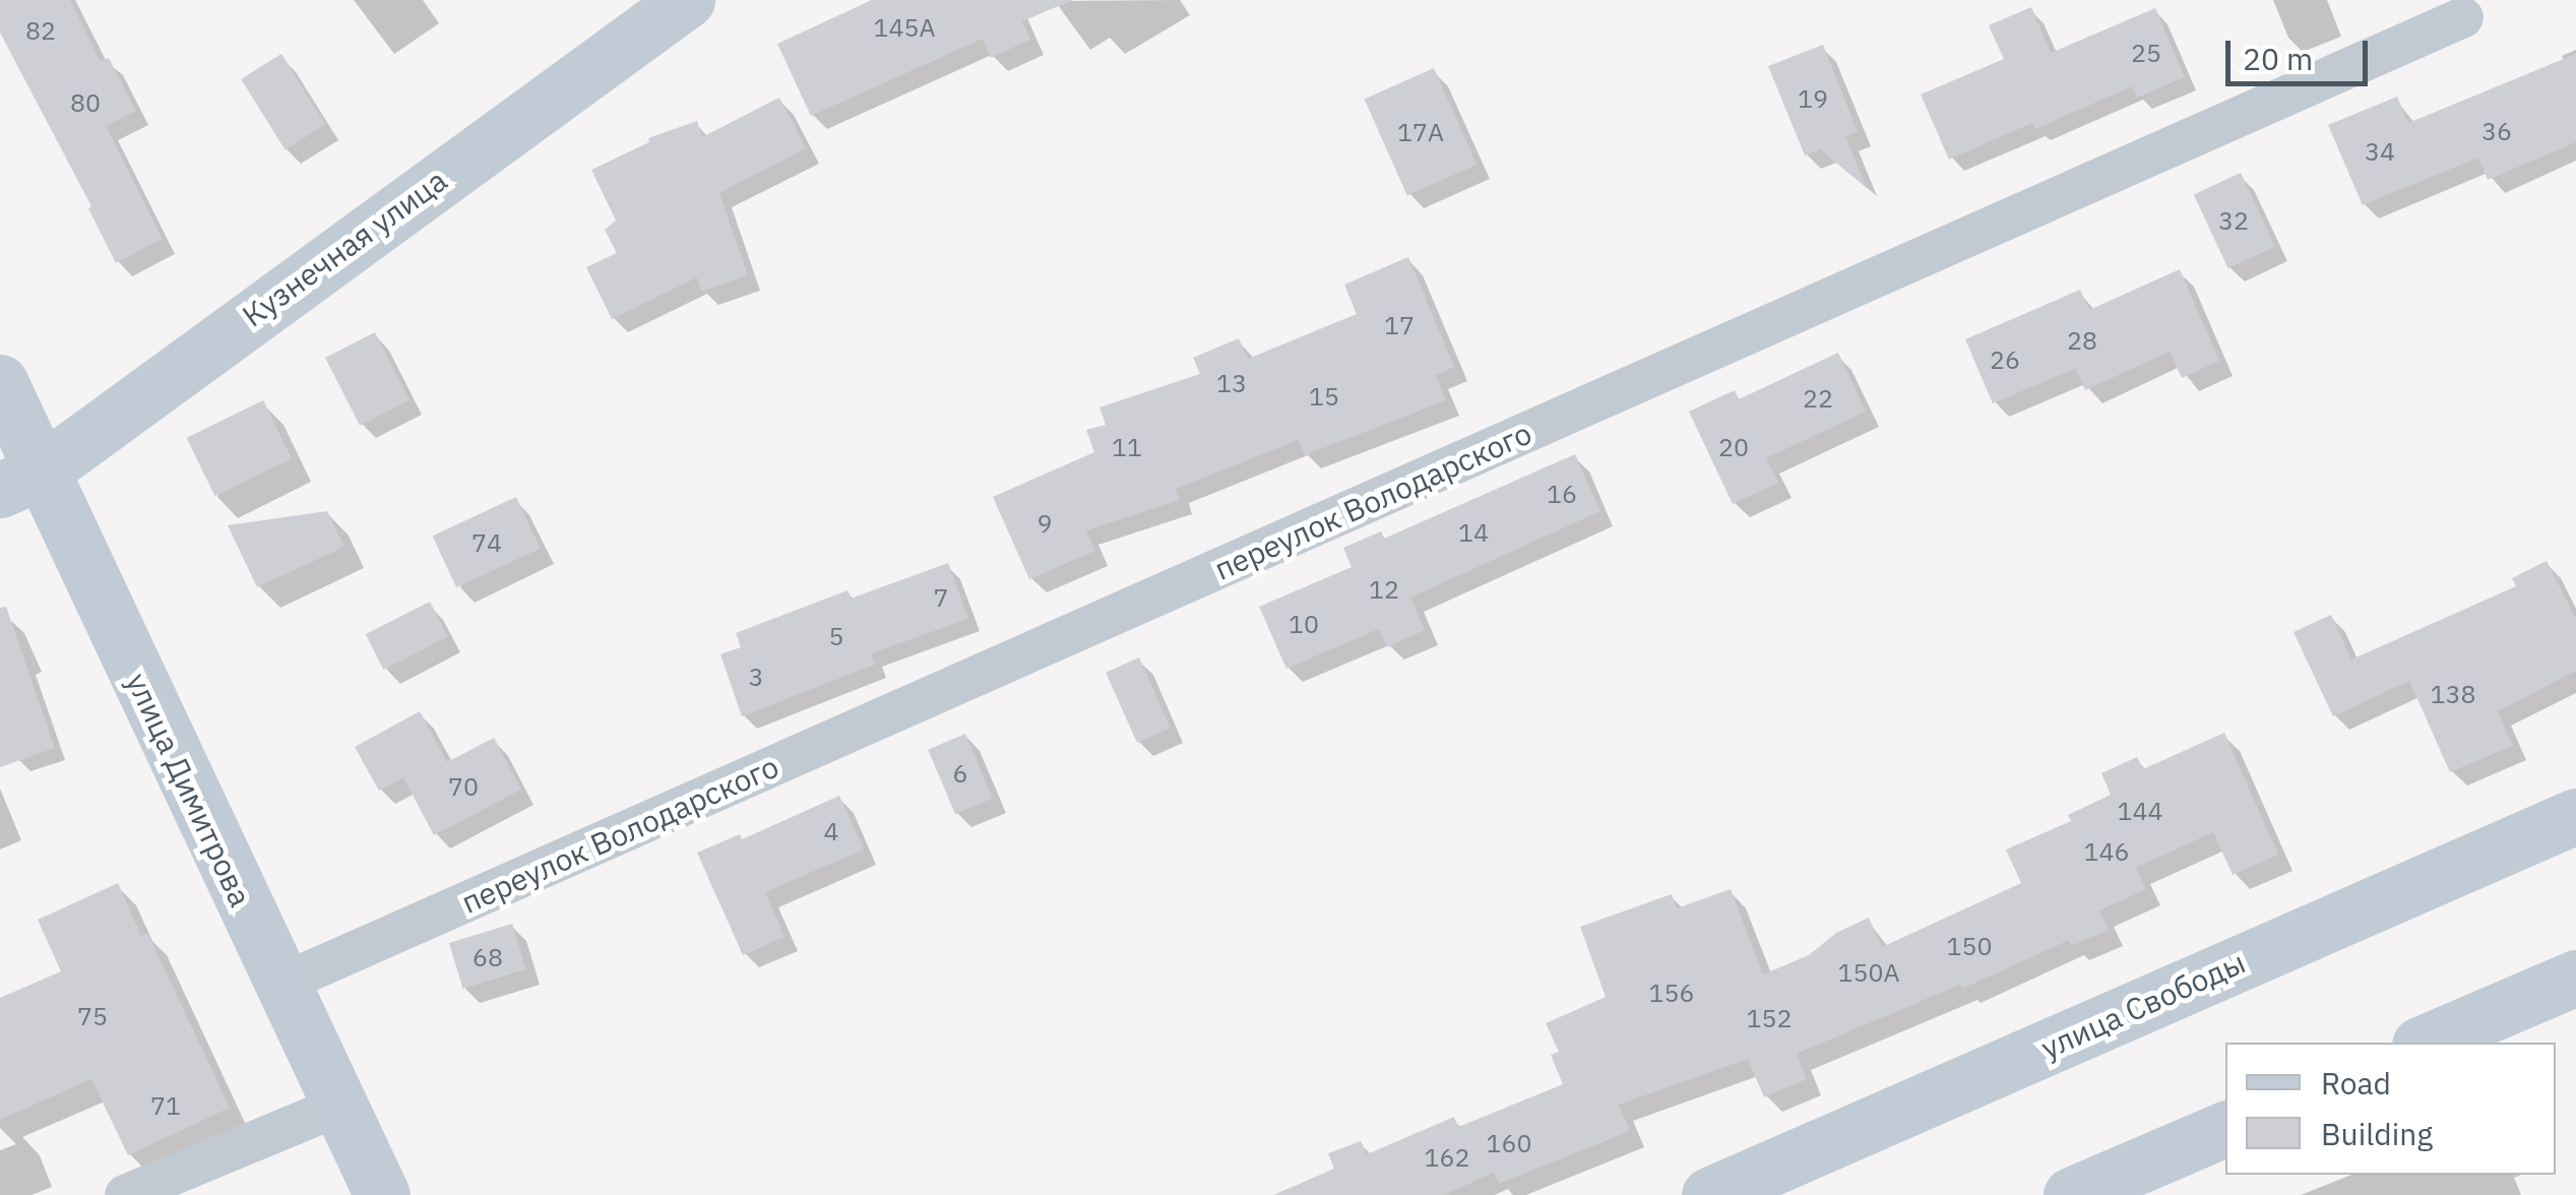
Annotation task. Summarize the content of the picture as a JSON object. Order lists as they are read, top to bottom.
{
  "streets": {
    "main road": ["Кузнечная улица", "улица Димитрова", "улица Свободы"],
    "street": ["переулок Володарского"]
  },
  "crossings": [
    ["Кузнечная улица", "улица Димитрова"],
    ["переулок Володарского", "улица Димитрова"]
  ],
  "house_numbers": [
    "145А",
    "82",
    "25",
    "19",
    "80",
    "36",
    "17А",
    "34",
    "32",
    "17",
    "28",
    "26",
    "13",
    "15",
    "22",
    "11",
    "20",
    "16",
    "9",
    "14",
    "74",
    "12",
    "7",
    "10",
    "5",
    "3",
    "138",
    "6",
    "70",
    "144",
    "4",
    "146",
    "150",
    "68",
    "150А",
    "156",
    "75",
    "152",
    "71",
    "160",
    "162"
  ],
  "legend": ["Road", "Building"],
  "scale_bar": "20 m"
}
